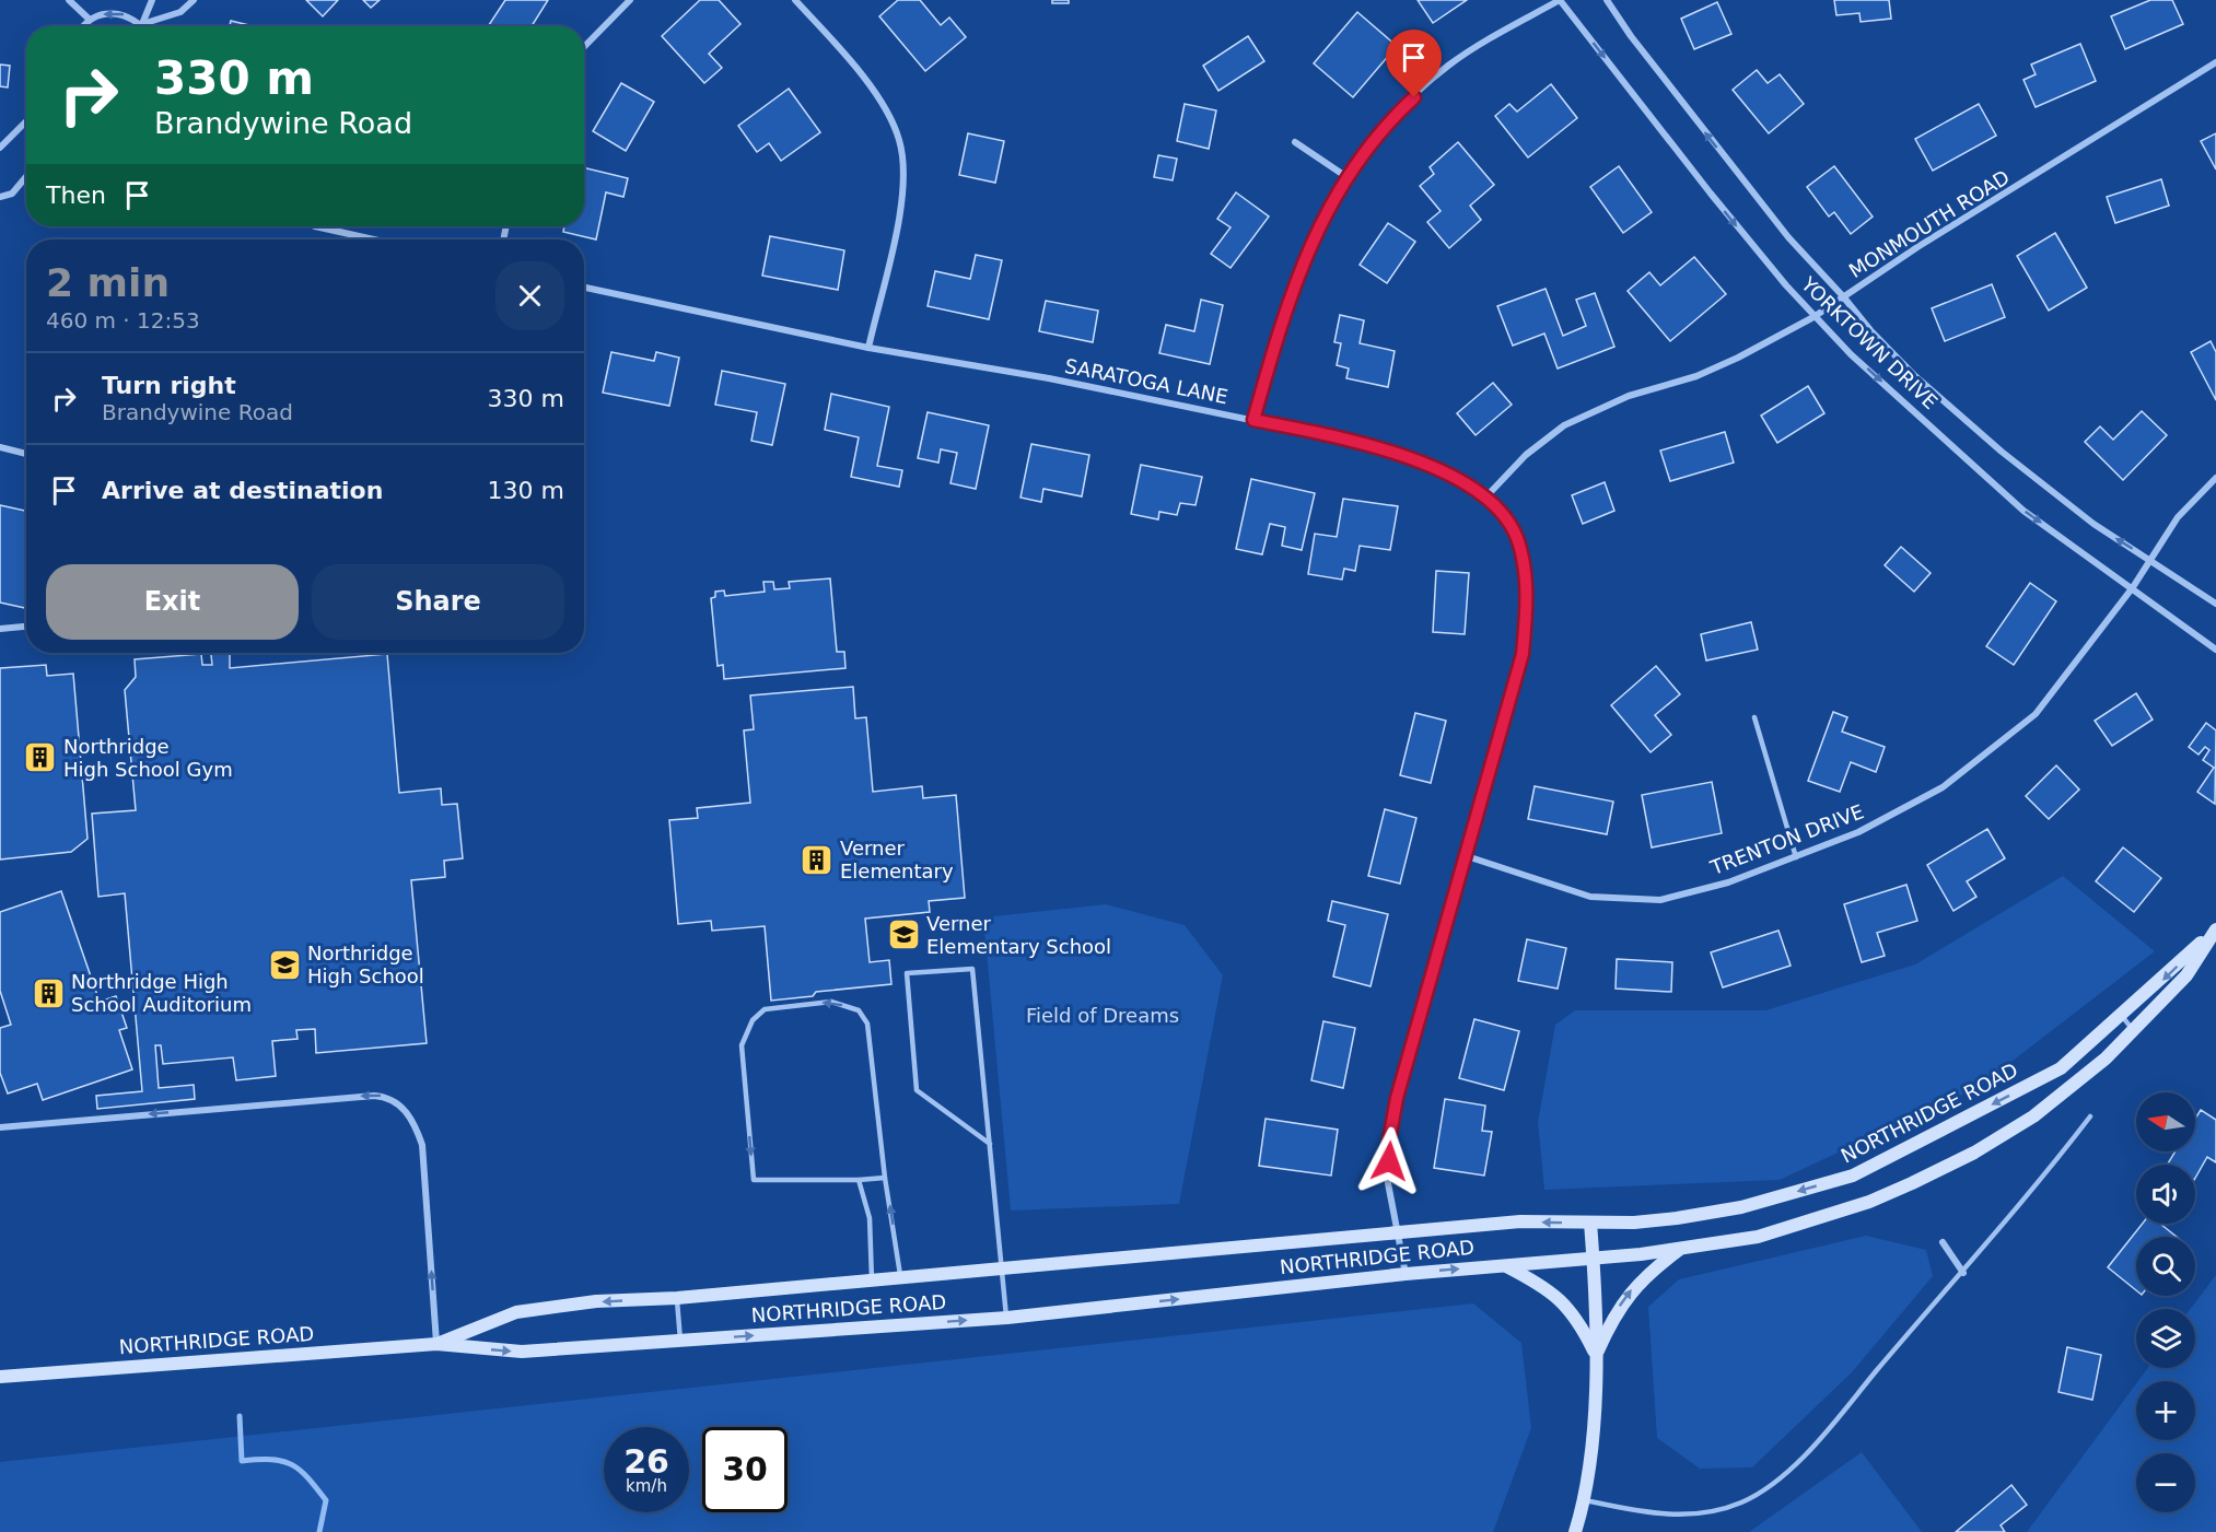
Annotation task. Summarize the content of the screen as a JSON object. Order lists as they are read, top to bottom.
{
  "streets": {
    "main road": ["NORTHRIDGE ROAD"],
    "street": [
      "MONMOUTH ROAD",
      "YORKTOWN DRIVE",
      "SARATOGA LANE",
      "TRENTON DRIVE"
    ]
  },
  "crossings": [
    ["MONMOUTH ROAD", "YORKTOWN DRIVE"],
    ["MONMOUTH ROAD", "SARATOGA LANE"],
    ["YORKTOWN DRIVE", "TRENTON DRIVE"],
    ["SARATOGA LANE", "TRENTON DRIVE"],
    ["SARATOGA LANE", "NORTHRIDGE ROAD"]
  ],
  "parks": ["Field of Dreams"],
  "places": {
    "building": ["Northridge High School Gym", "Verner Elementary", "Northridge High School Auditorium"],
    "school or university": ["Verner Elementary School", "Northridge High School"]
  },
  "north": "left",
  "page": {
    "turn": ["330 m", "Brandywine Road"],
    "then": "Then",
    "heading": ["2 min", "460 m · 12:53"],
    "list": [
      {
        "name": "Turn right",
        "note": "Brandywine Road",
        "value": "330 m"
      },
      {
        "name": "Arrive at destination",
        "value": "130 m"
      }
    ],
    "buttons": ["Exit", "Share"],
    "map_buttons": ["+", "−"],
    "speed": "26 km/h",
    "limit": "30"
  }
}
